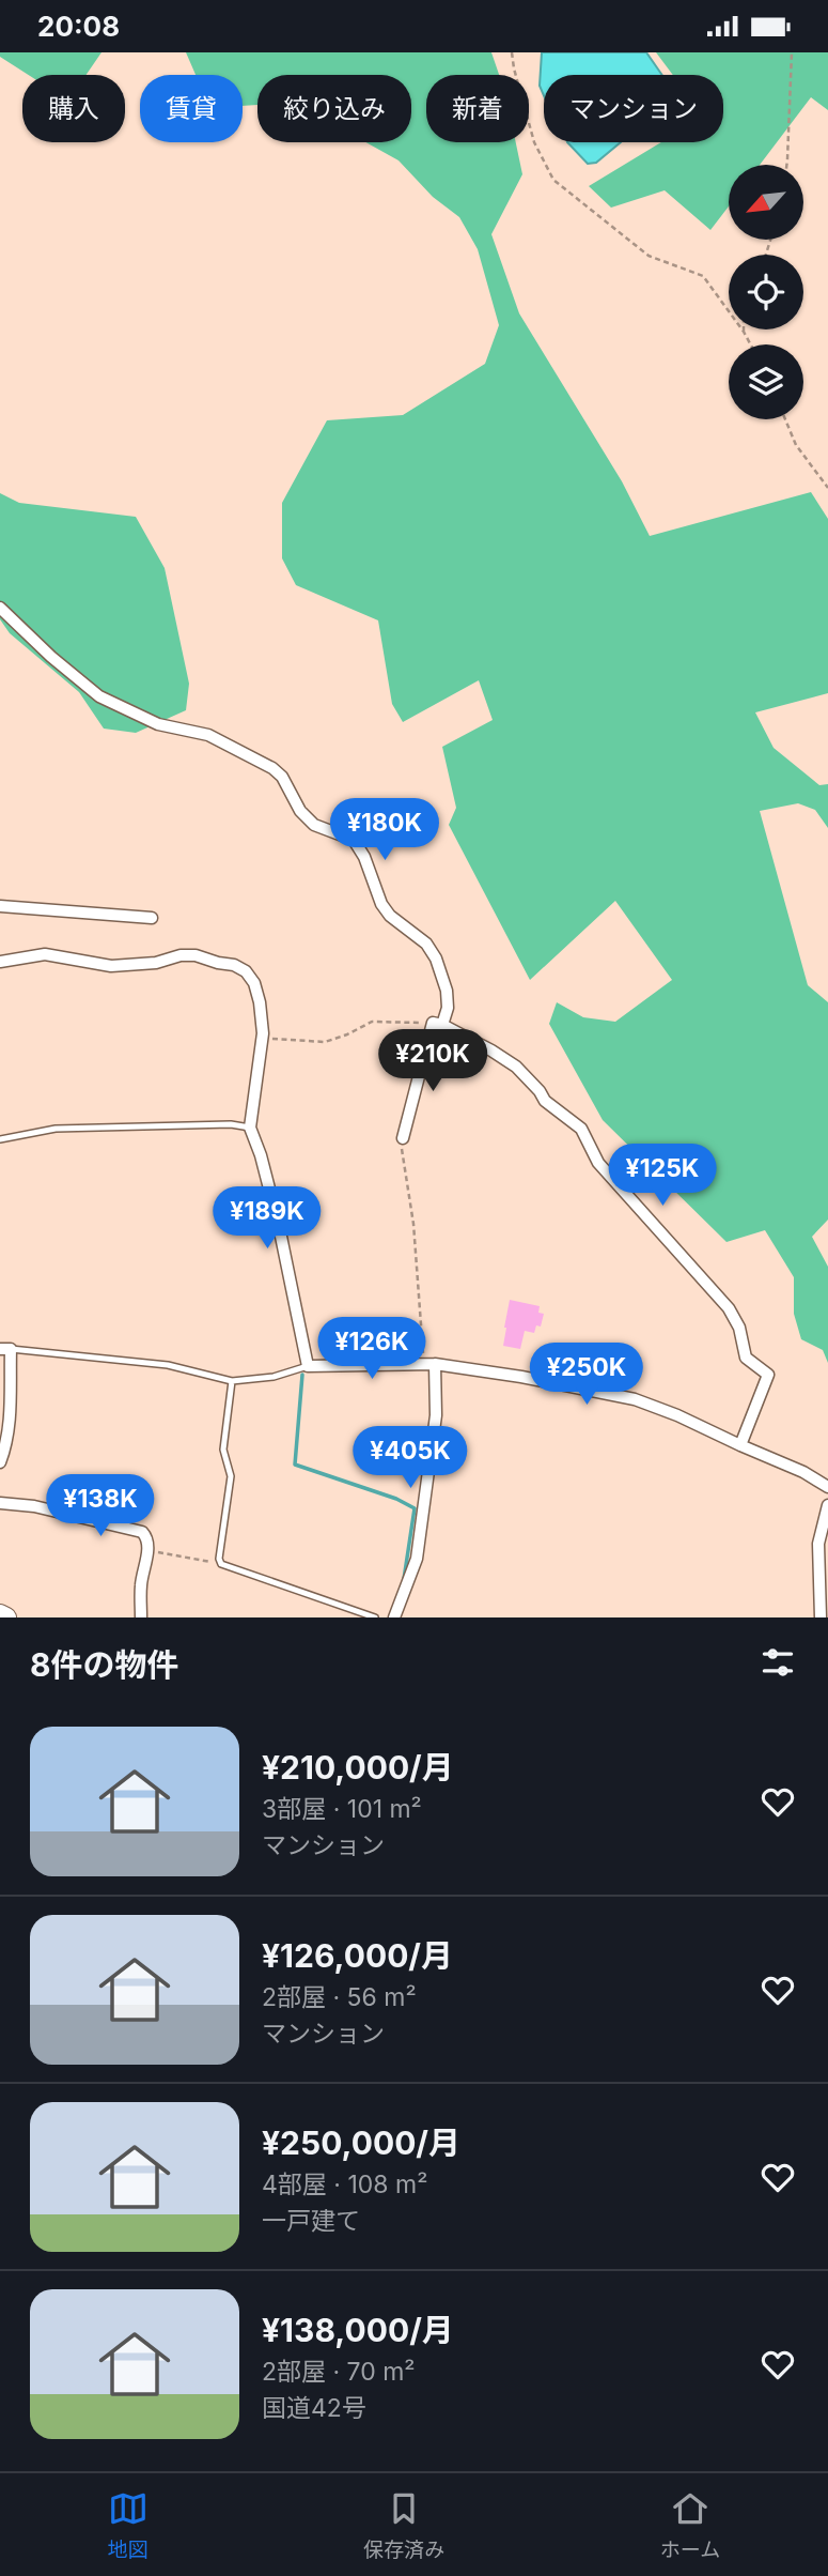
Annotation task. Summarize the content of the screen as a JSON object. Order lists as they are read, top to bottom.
{
  "north": "bottom left",
  "page": {
    "status": "20:08",
    "chip": [
      "購入",
      "賃貸",
      "絞り込み",
      "新着",
      "マンション"
    ],
    "price": [
      "¥180K",
      "¥210K",
      "¥125K",
      "¥189K",
      "¥126K",
      "¥250K",
      "¥405K",
      "¥138K"
    ],
    "heading": "8件の物件",
    "list": [
      {
        "name": "¥210,000/月",
        "note": "3部屋 · 101 m² · マンション"
      },
      {
        "name": "¥126,000/月",
        "note": "2部屋 · 56 m² · マンション"
      },
      {
        "name": "¥250,000/月",
        "note": "4部屋 · 108 m² · 一戸建て"
      },
      {
        "name": "¥138,000/月",
        "note": "2部屋 · 70 m² · 国道42号"
      }
    ],
    "tabs": ["地図", "保存済み", "ホーム"]
  }
}
